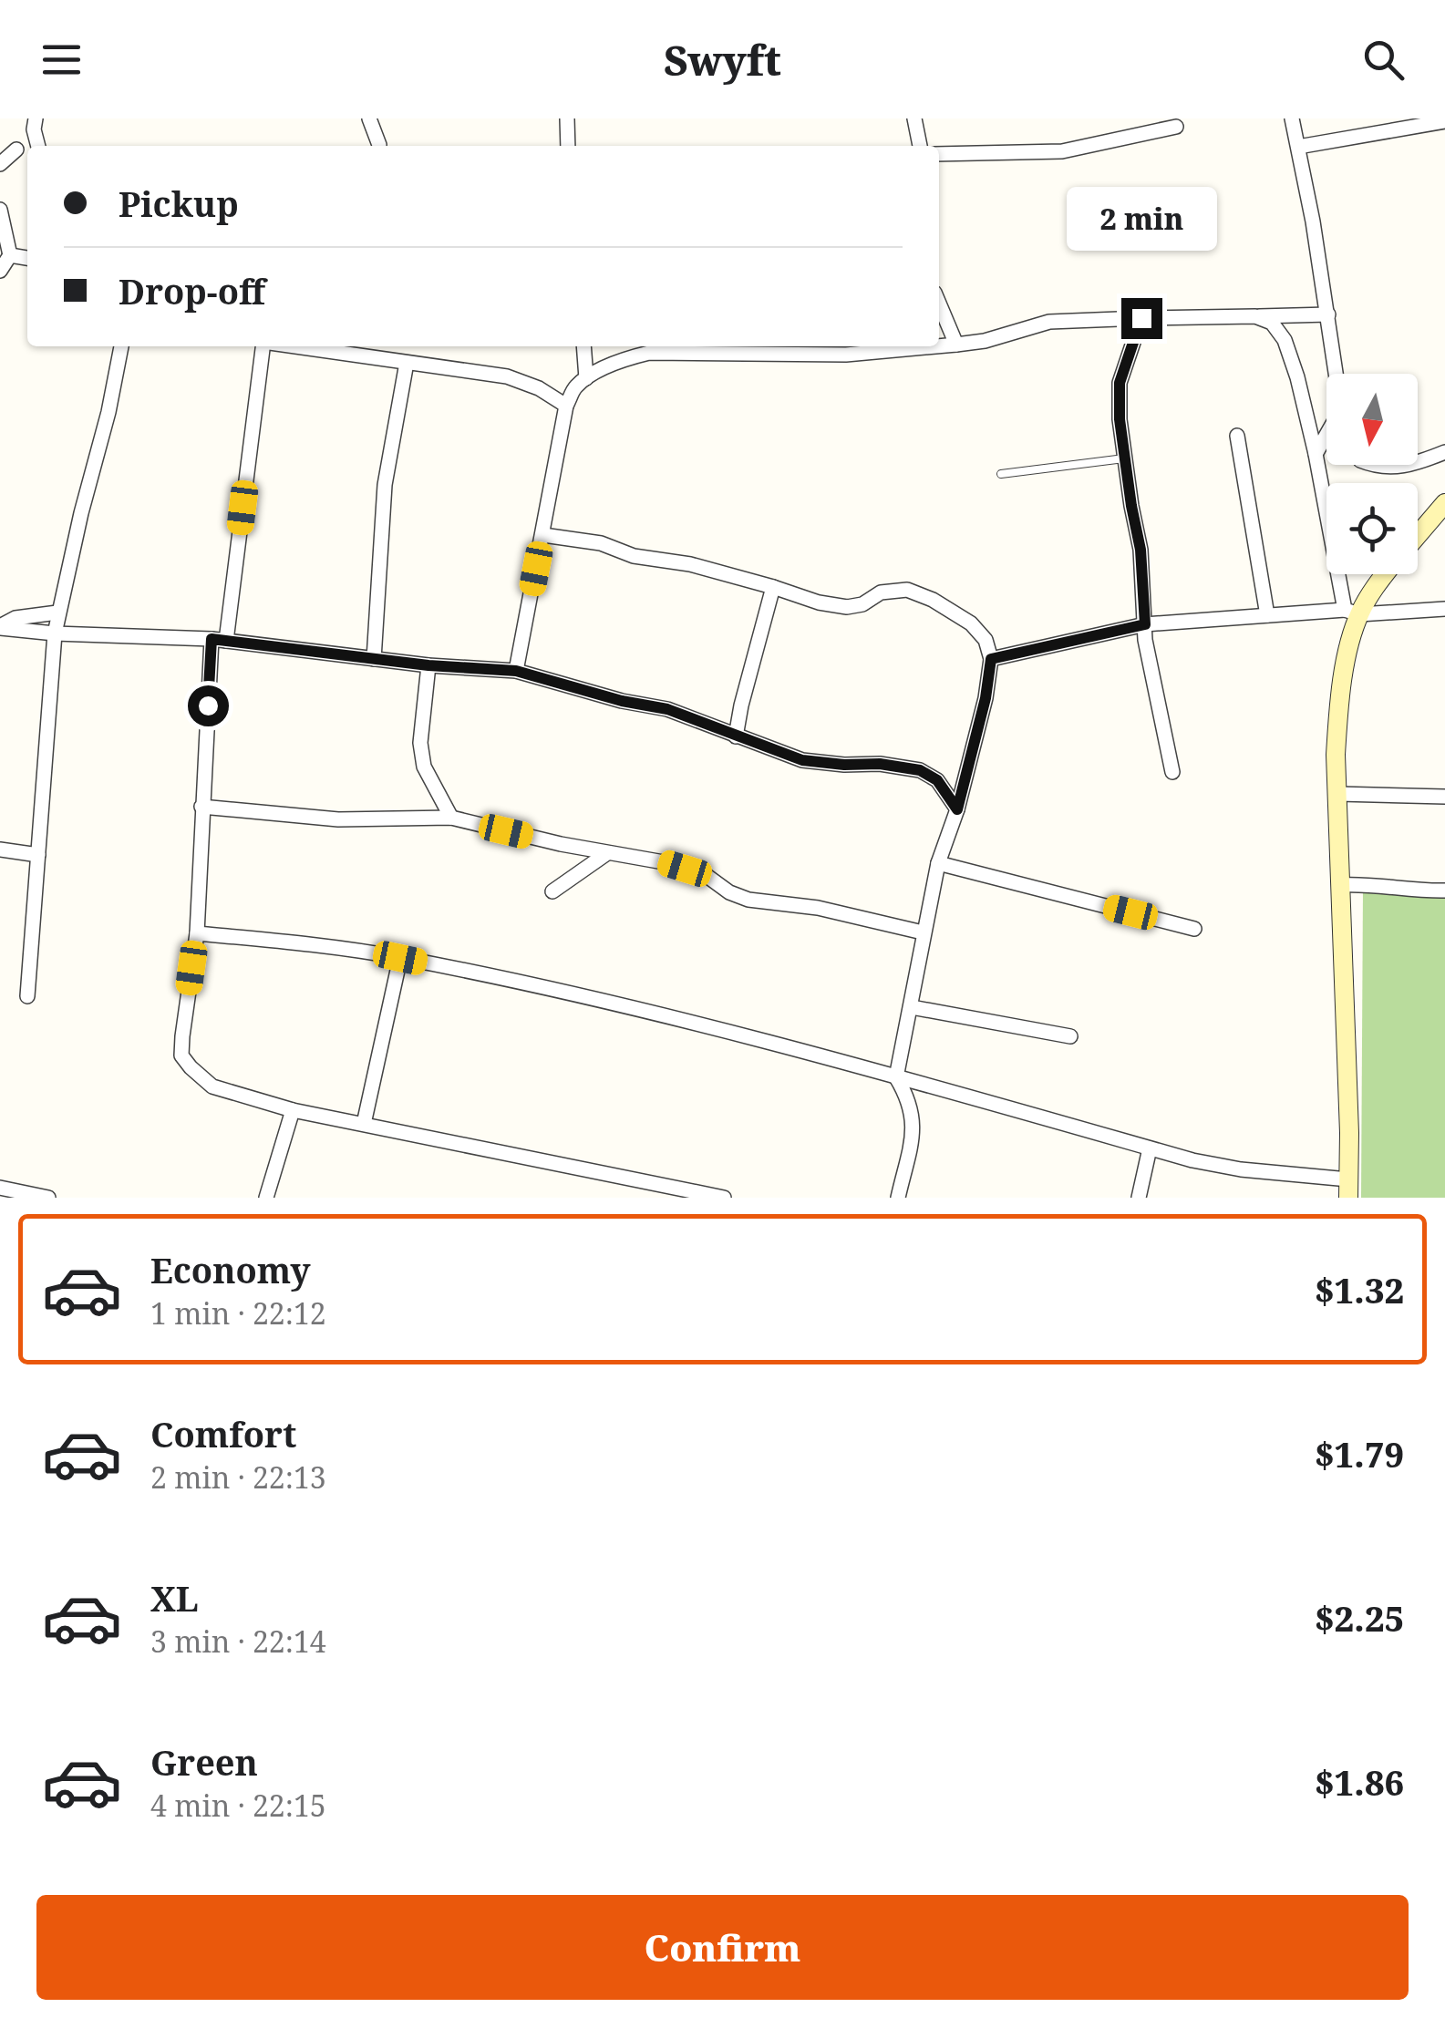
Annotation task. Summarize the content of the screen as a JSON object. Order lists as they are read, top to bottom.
{
  "north": "bottom",
  "page": {
    "header": "Swyft",
    "banner": ["Pickup", "Drop-off"],
    "bubble": "2 min",
    "list": [
      {
        "name": "Economy",
        "note": "1 min · 22:12",
        "value": "$1.32"
      },
      {
        "name": "Comfort",
        "note": "2 min · 22:13",
        "value": "$1.79"
      },
      {
        "name": "XL",
        "note": "3 min · 22:14",
        "value": "$2.25"
      },
      {
        "name": "Green",
        "note": "4 min · 22:15",
        "value": "$1.86"
      }
    ],
    "buttons": "Confirm"
  }
}
